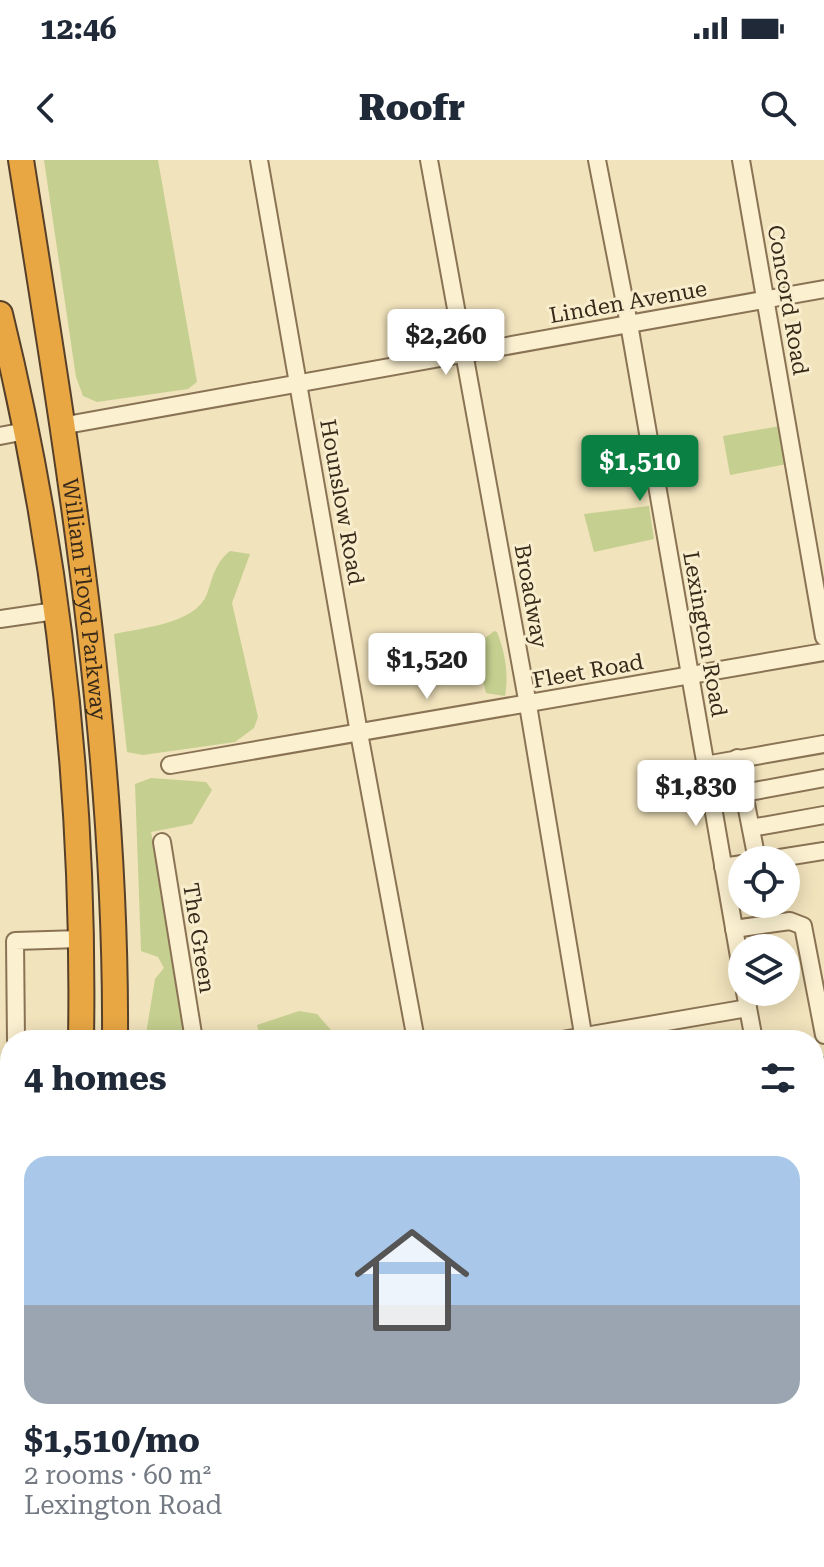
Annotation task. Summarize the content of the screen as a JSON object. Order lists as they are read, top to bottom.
{
  "streets": {
    "highway": ["William Floyd Parkway"],
    "street": [
      "Concord Road",
      "Linden Avenue",
      "Hounslow Road",
      "Broadway",
      "Lexington Road",
      "Fleet Road",
      "The Green"
    ]
  },
  "crossings": [
    ["Concord Road", "Linden Avenue"],
    ["Linden Avenue", "Hounslow Road"],
    ["Linden Avenue", "Broadway"],
    ["Linden Avenue", "William Floyd Parkway"],
    ["Linden Avenue", "Lexington Road"],
    ["Hounslow Road", "Fleet Road"],
    ["Broadway", "Fleet Road"],
    ["Lexington Road", "Fleet Road"]
  ],
  "page": {
    "status": "12:46",
    "header": "Roofr",
    "price": [
      "$2,260",
      "$1,510",
      "$1,520",
      "$1,830"
    ],
    "heading": "4 homes",
    "list": [
      {
        "name": "$1,510/mo",
        "note": "2 rooms · 60 m² · Lexington Road"
      }
    ]
  }
}
